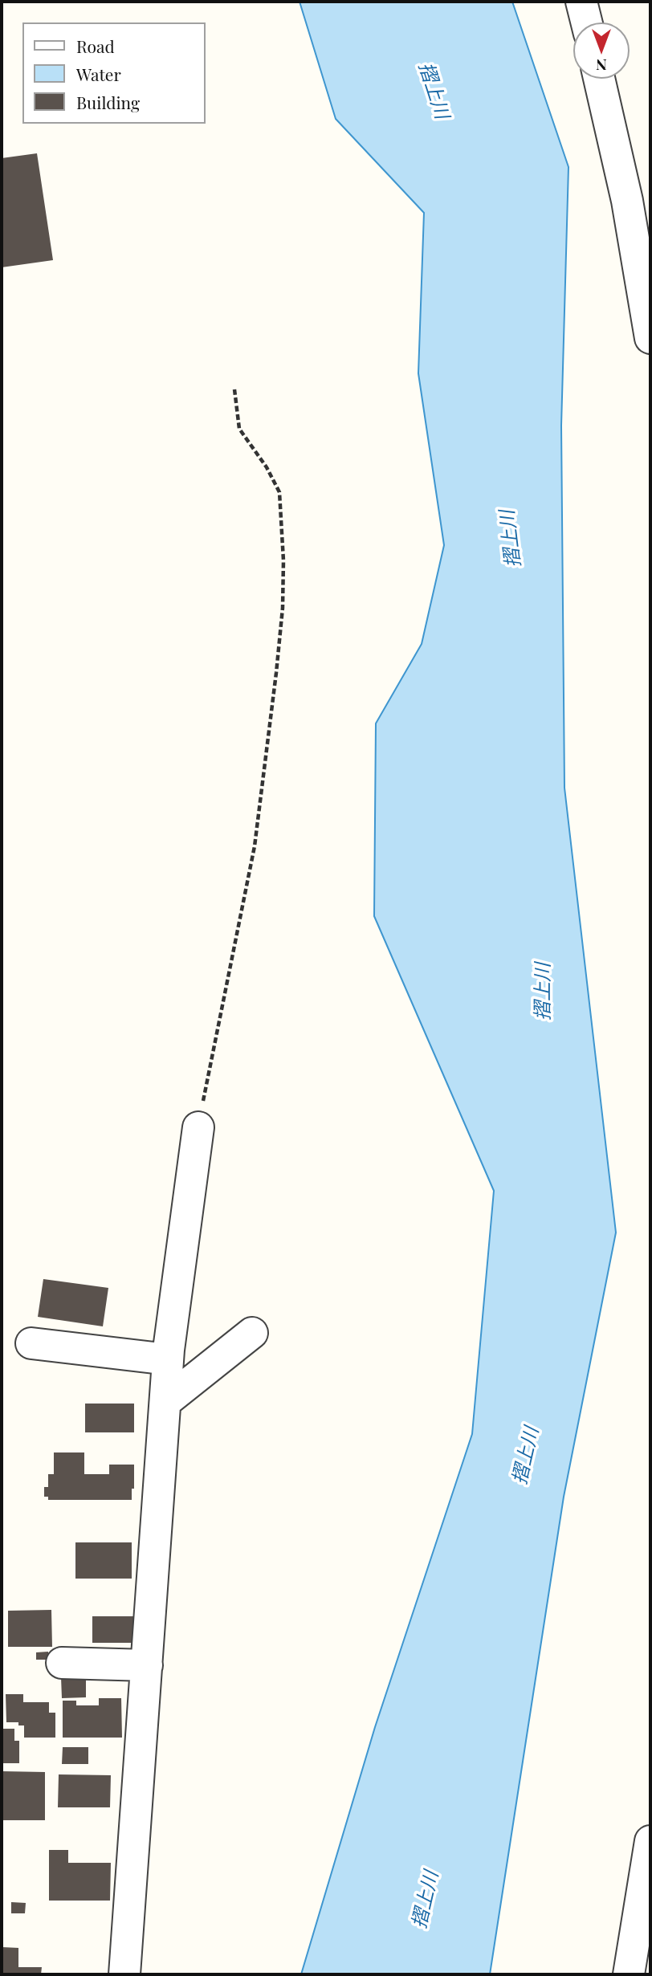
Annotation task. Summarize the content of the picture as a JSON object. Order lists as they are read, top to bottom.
{
  "water": ["摺上川"],
  "legend": ["Road", "Water", "Building"],
  "north": "bottom"
}
